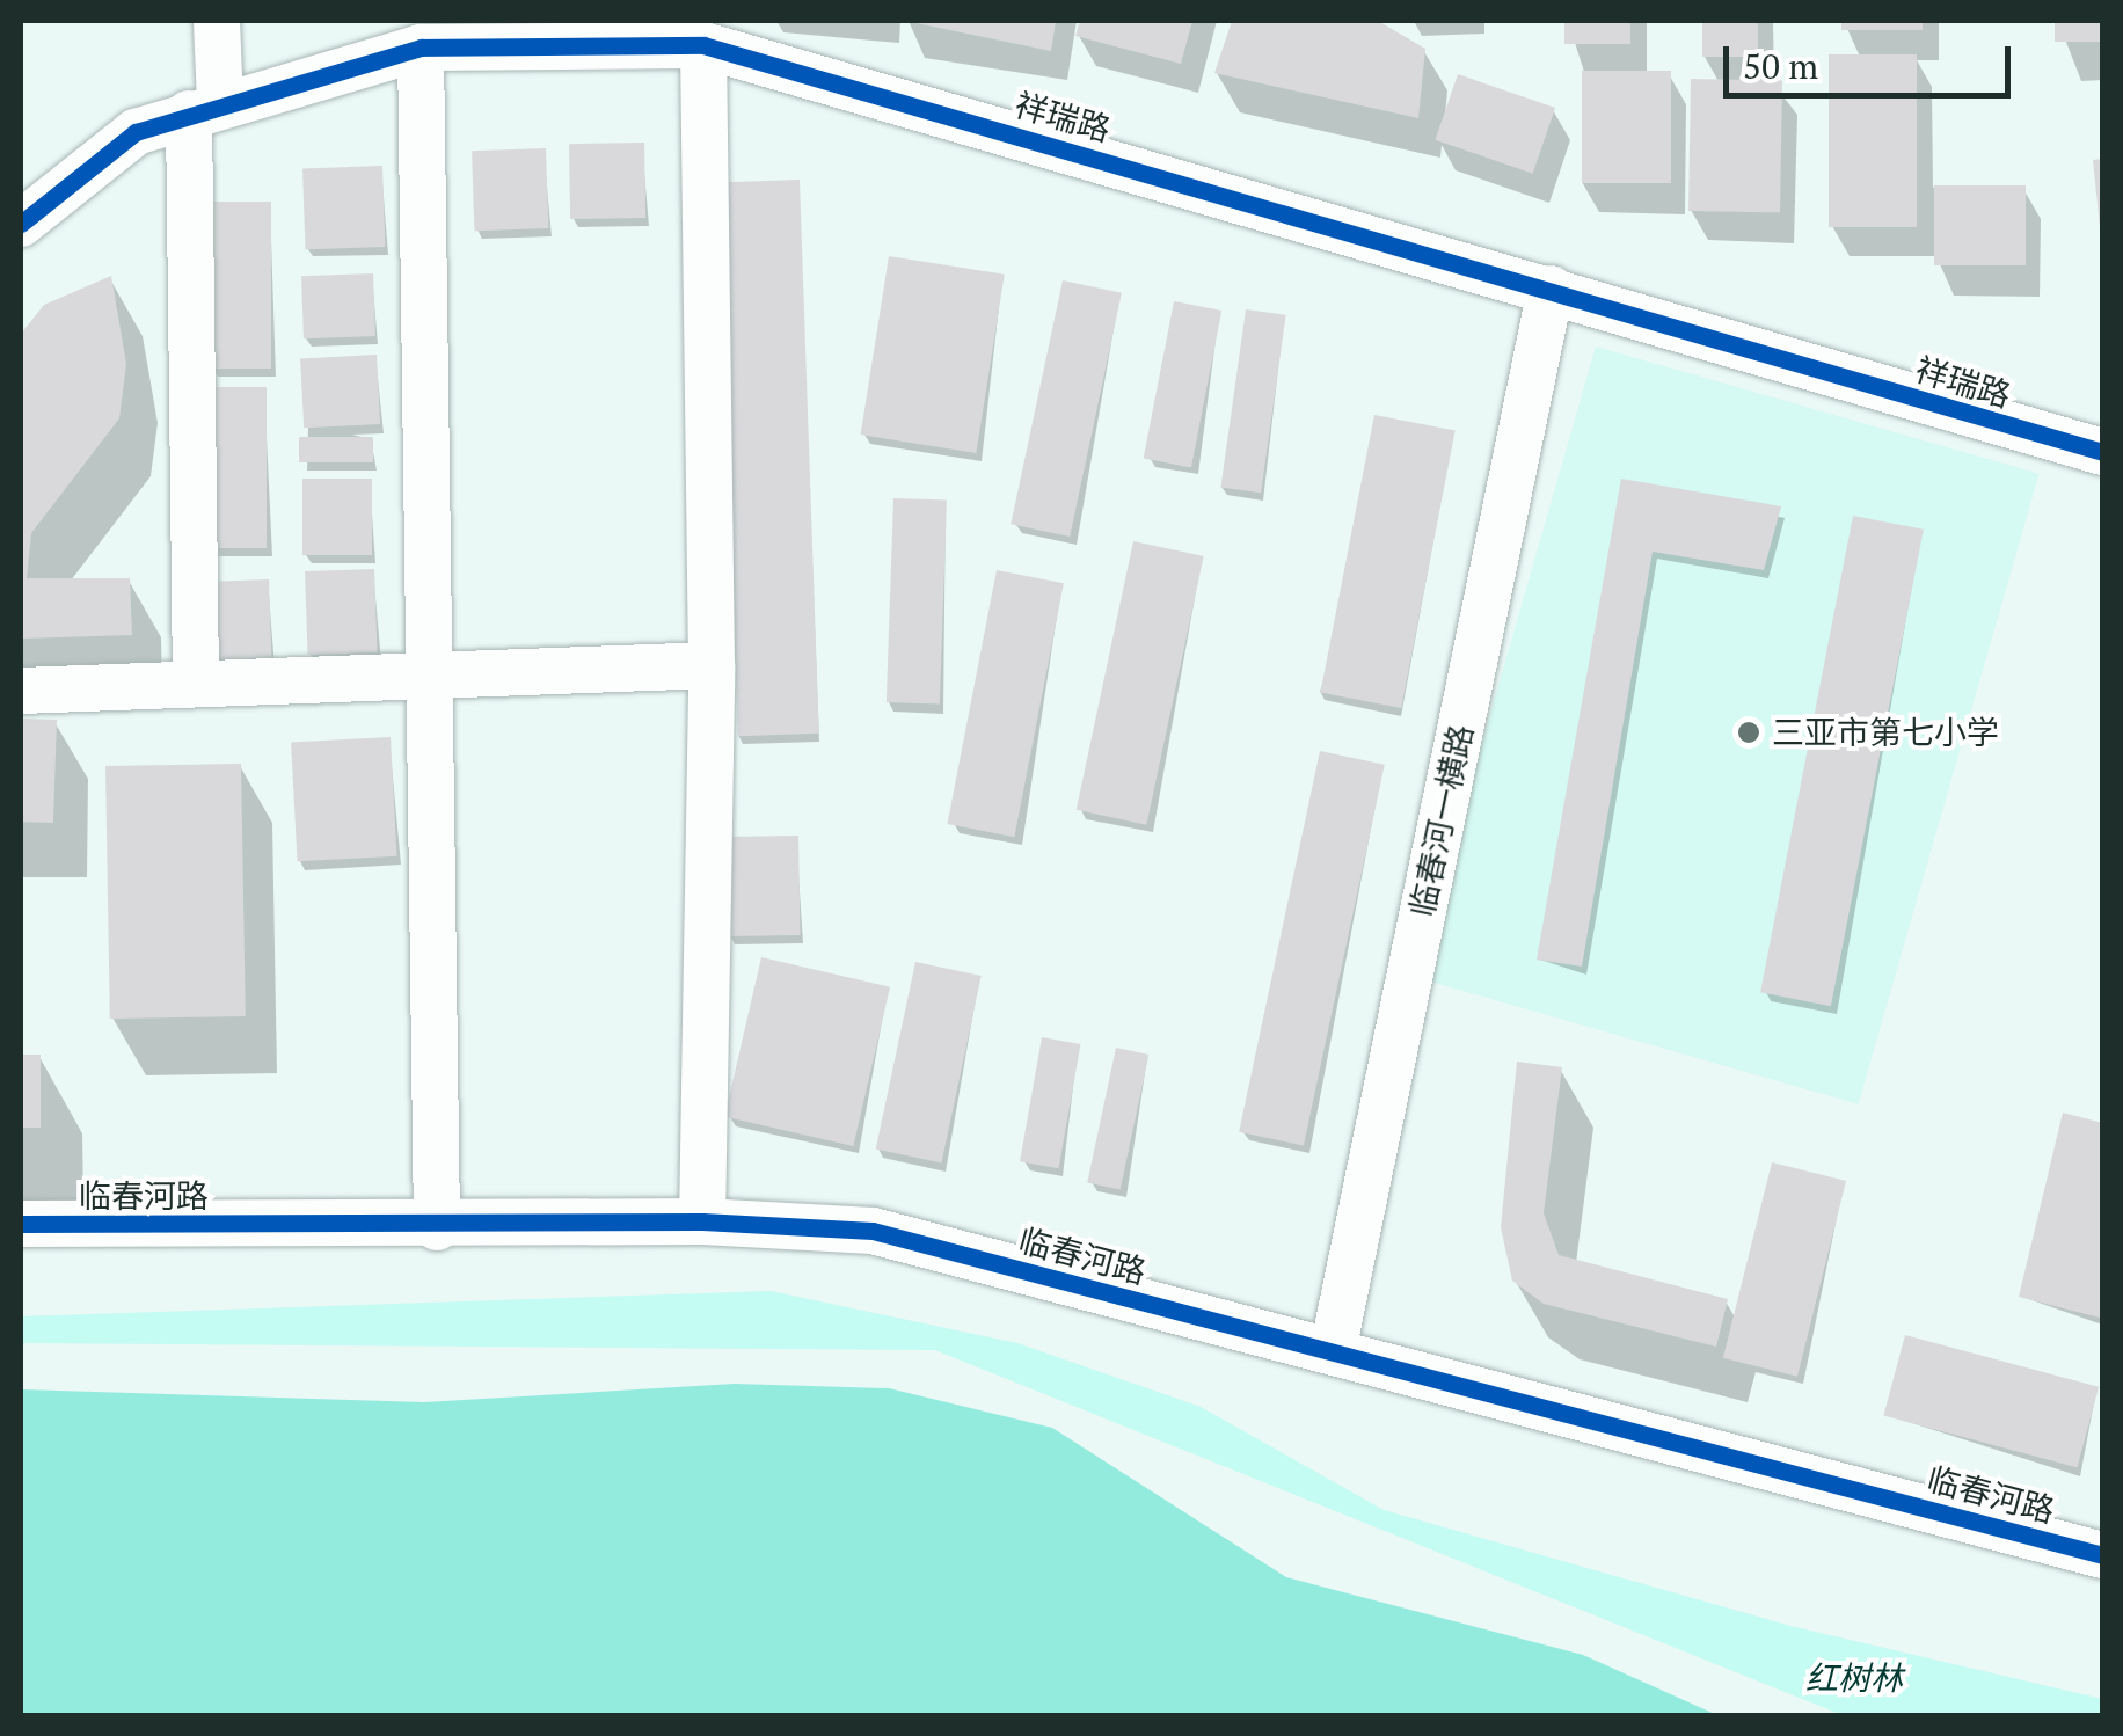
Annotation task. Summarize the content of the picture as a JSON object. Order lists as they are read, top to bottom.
{
  "streets": {
    "street": ["祥瑞路", "临春河一横路", "临春河路"]
  },
  "crossings": [
    ["祥瑞路", "临春河一横路"],
    ["临春河一横路", "临春河路"]
  ],
  "parks": ["红树林"],
  "places": ["三亚市第七小学"],
  "scale_bar": "50 m"
}
